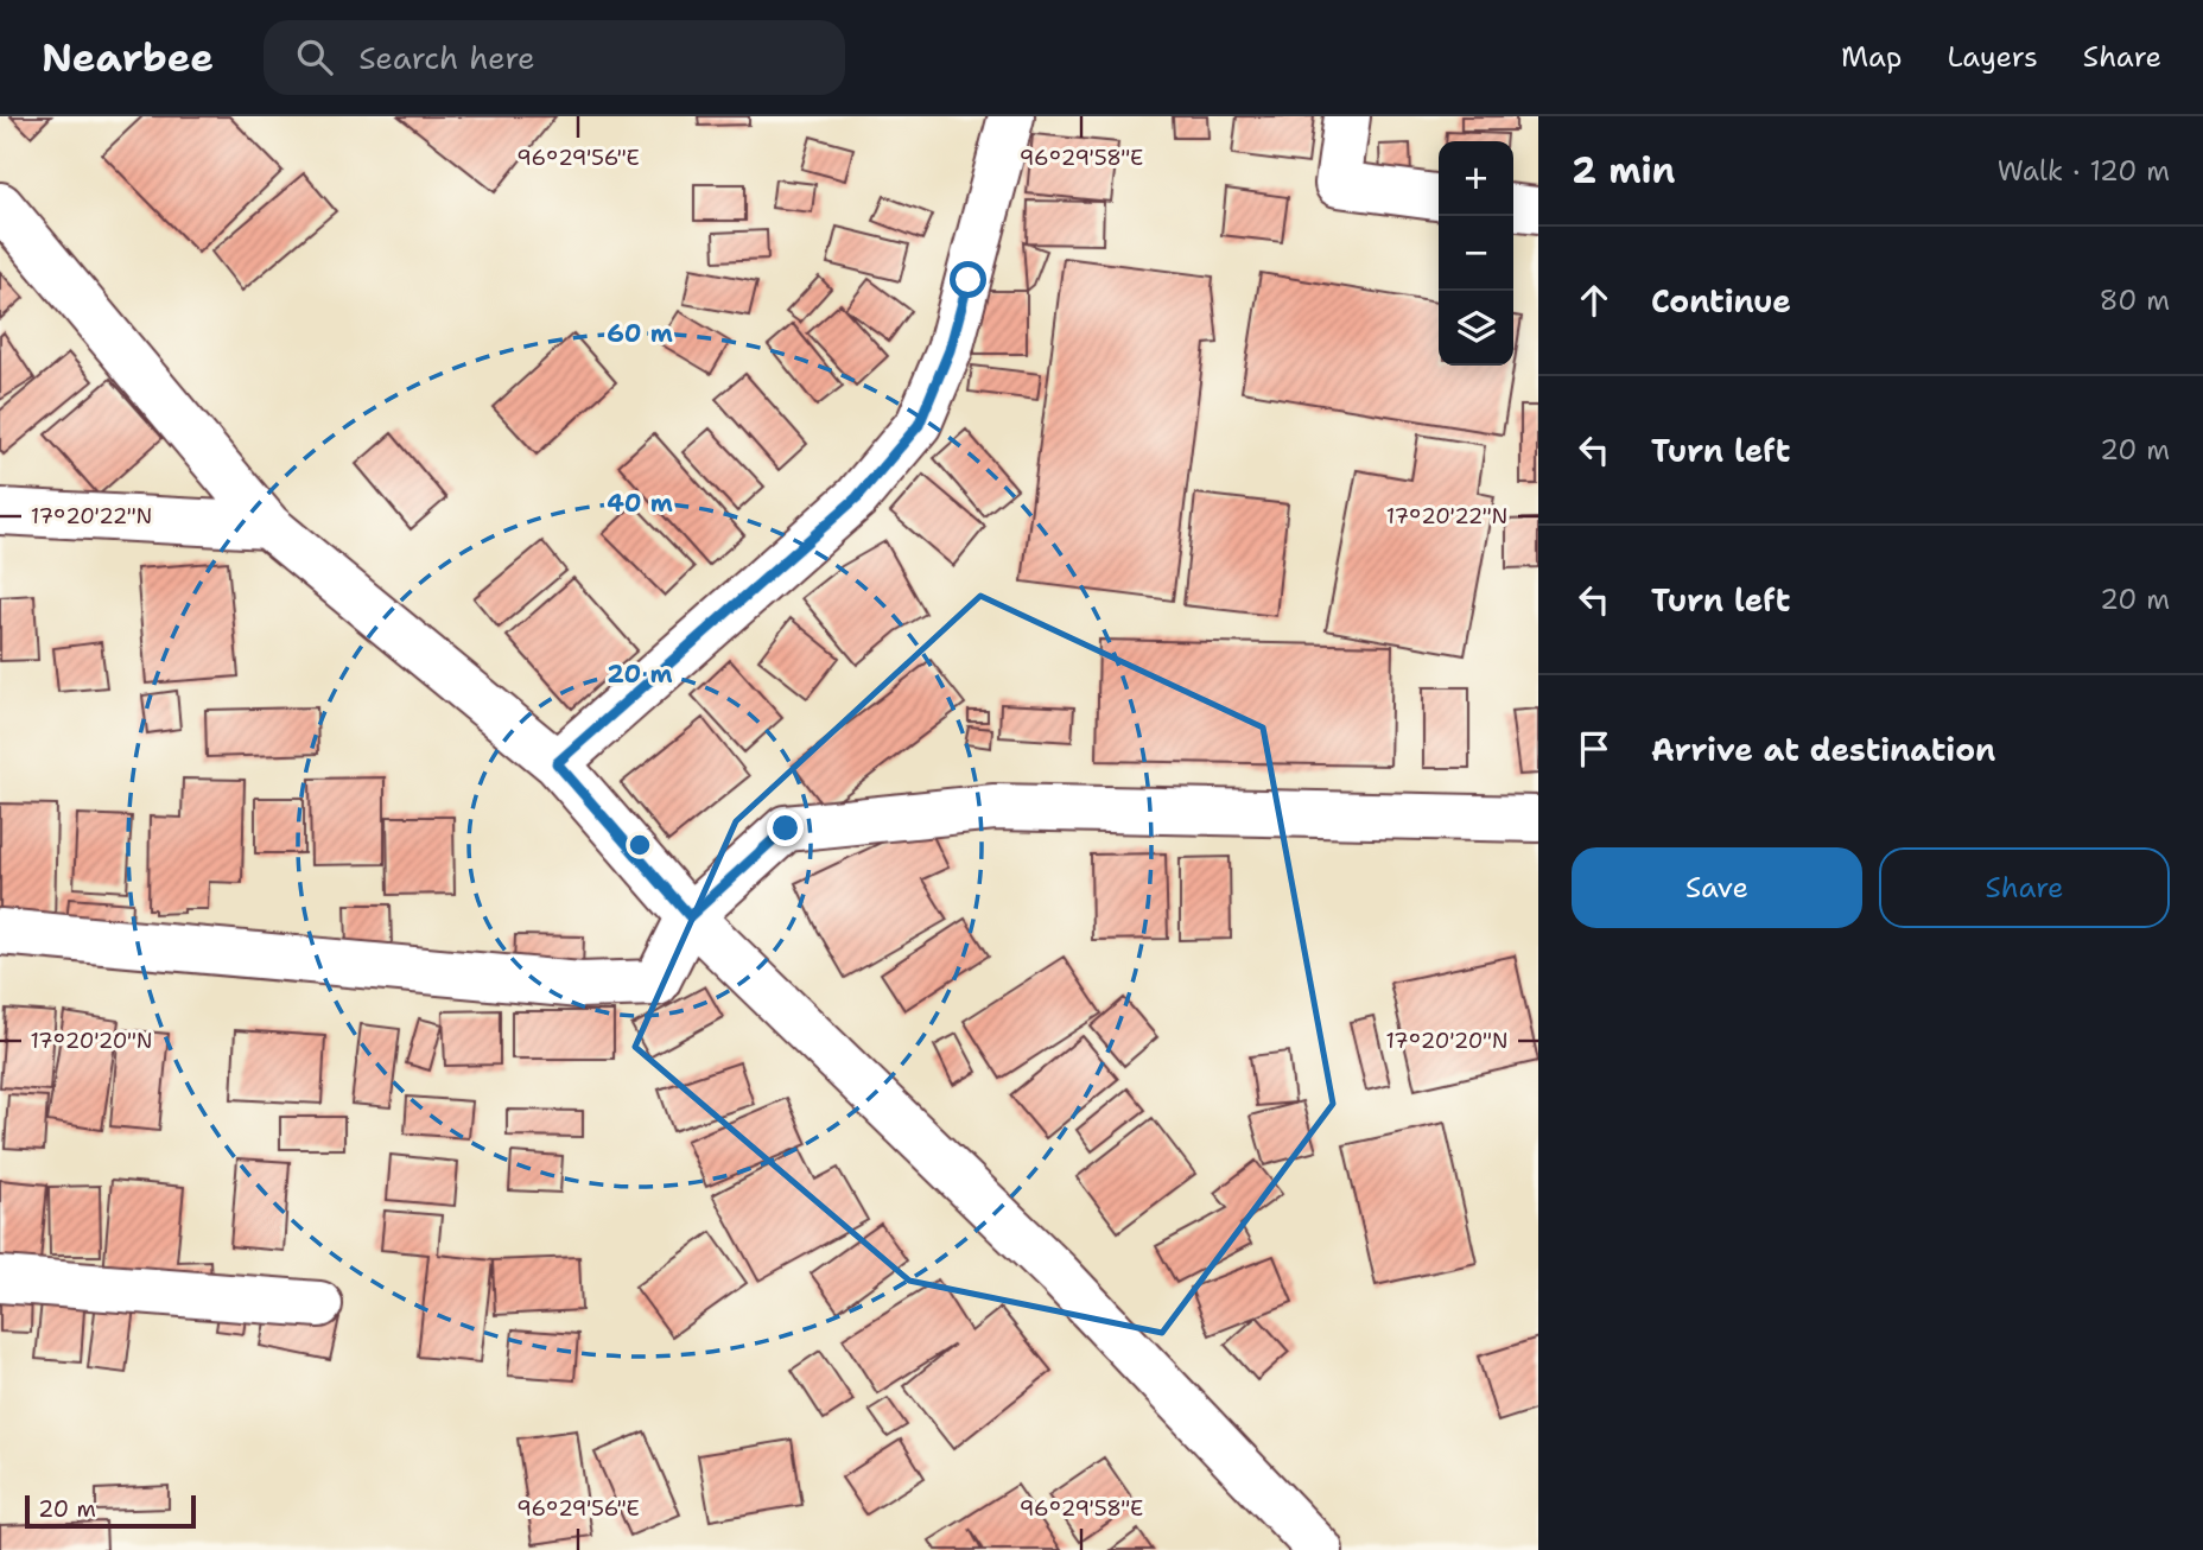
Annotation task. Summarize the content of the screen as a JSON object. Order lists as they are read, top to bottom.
{
  "scale_bar": "20 m",
  "page": {
    "header": "Nearbee",
    "search": "Search here",
    "nav": ["Map", "Layers", "Share"],
    "heading": ["2 min", "Walk · 120 m"],
    "map_buttons": ["+", "−"],
    "list": [
      ["Continue", "80 m"],
      ["Turn left", "20 m"],
      ["Turn left", "20 m"],
      "Arrive at destination"
    ],
    "buttons": ["Save", "Share"],
    "scale": "20 m"
  },
  "coordinates": [
    "96°29'56\"E",
    "96°29'58\"E",
    "17°20'22\"N",
    "17°20'20\"N"
  ],
  "rings": ["60 m", "40 m", "20 m"]
}
